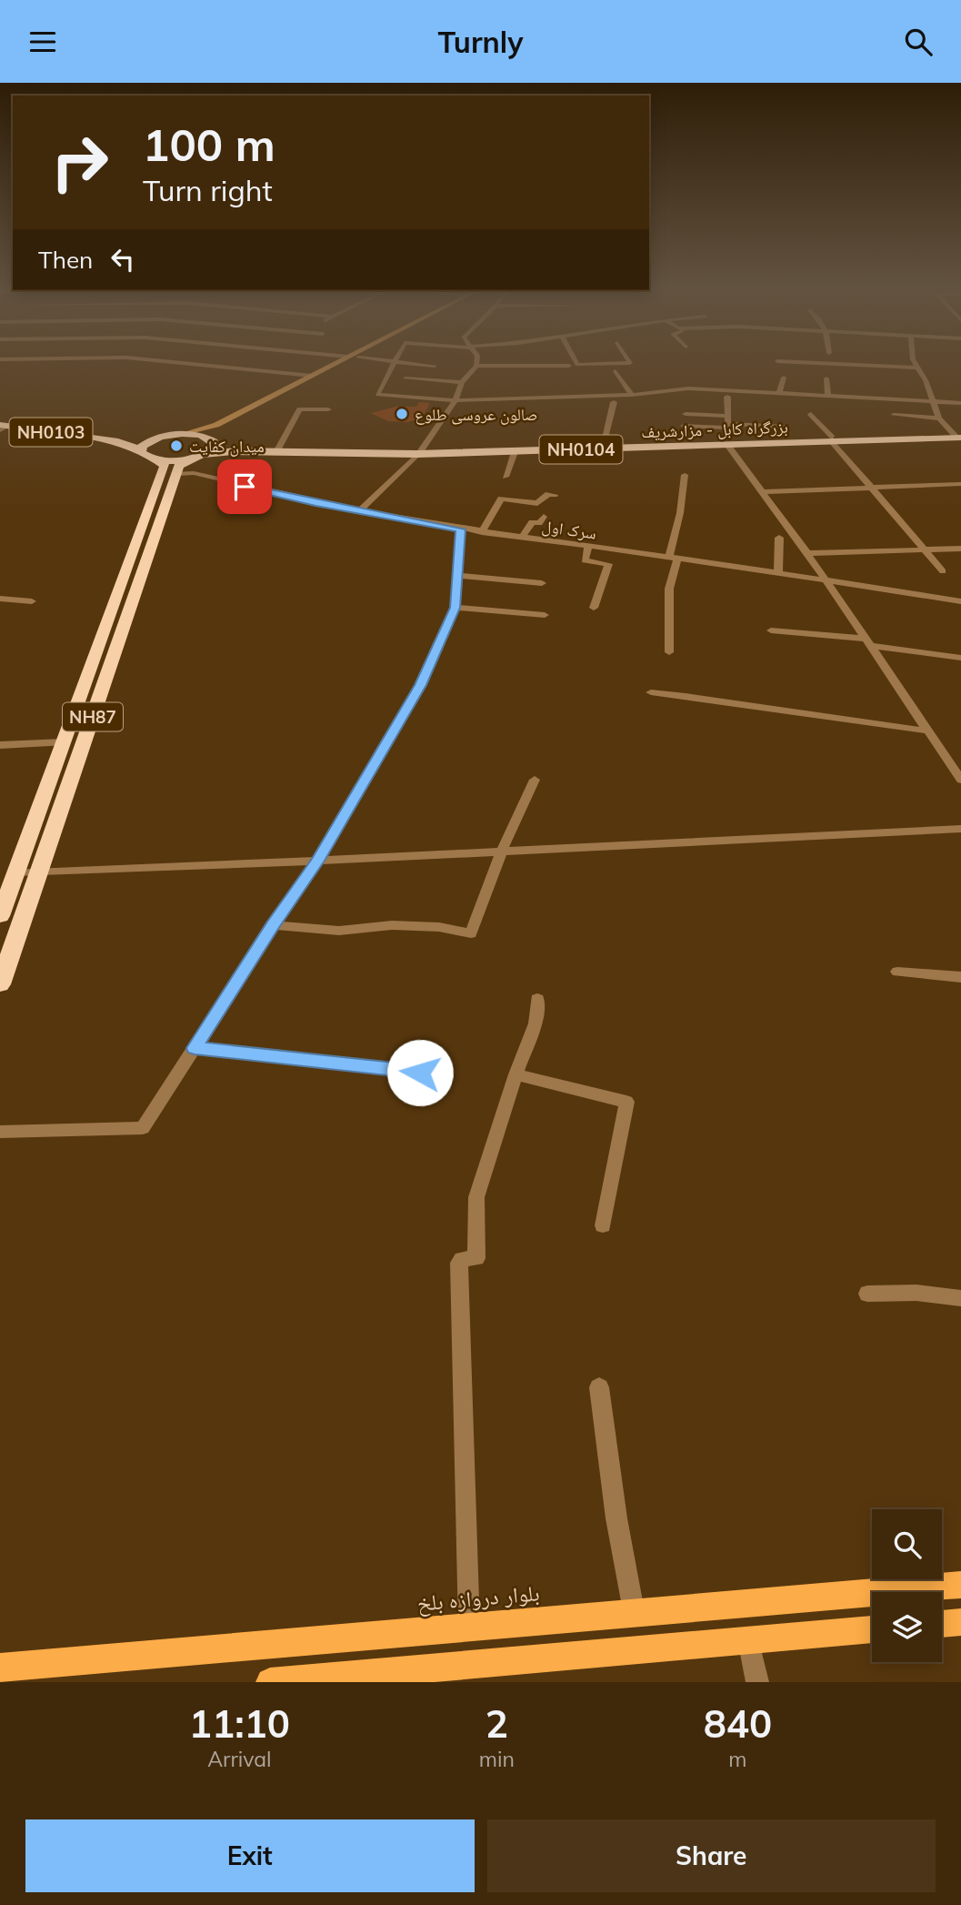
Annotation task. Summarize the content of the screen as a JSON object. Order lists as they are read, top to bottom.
{
  "streets": {
    "highway": [
      "بزرگراه کابل - مزارشریف",
      "NH0103",
      "NH0104",
      "NH87"
    ],
    "main road": ["بلوار دروازه بلخ"],
    "street": ["سرک اول"]
  },
  "crossings": [
    ["بزرگراه کابل - مزارشریف", "NH87"],
    ["سرک اول", "NH87"]
  ],
  "places": ["صالون عروسی طلوع", "میدان کفایت"],
  "page": {
    "header": "Turnly",
    "turn": ["100 m", "Turn right"],
    "then": "Then",
    "eta": [
      "11:10",
      "Arrival",
      "2",
      "min",
      "840",
      "m"
    ],
    "buttons": ["Exit", "Share"]
  }
}
